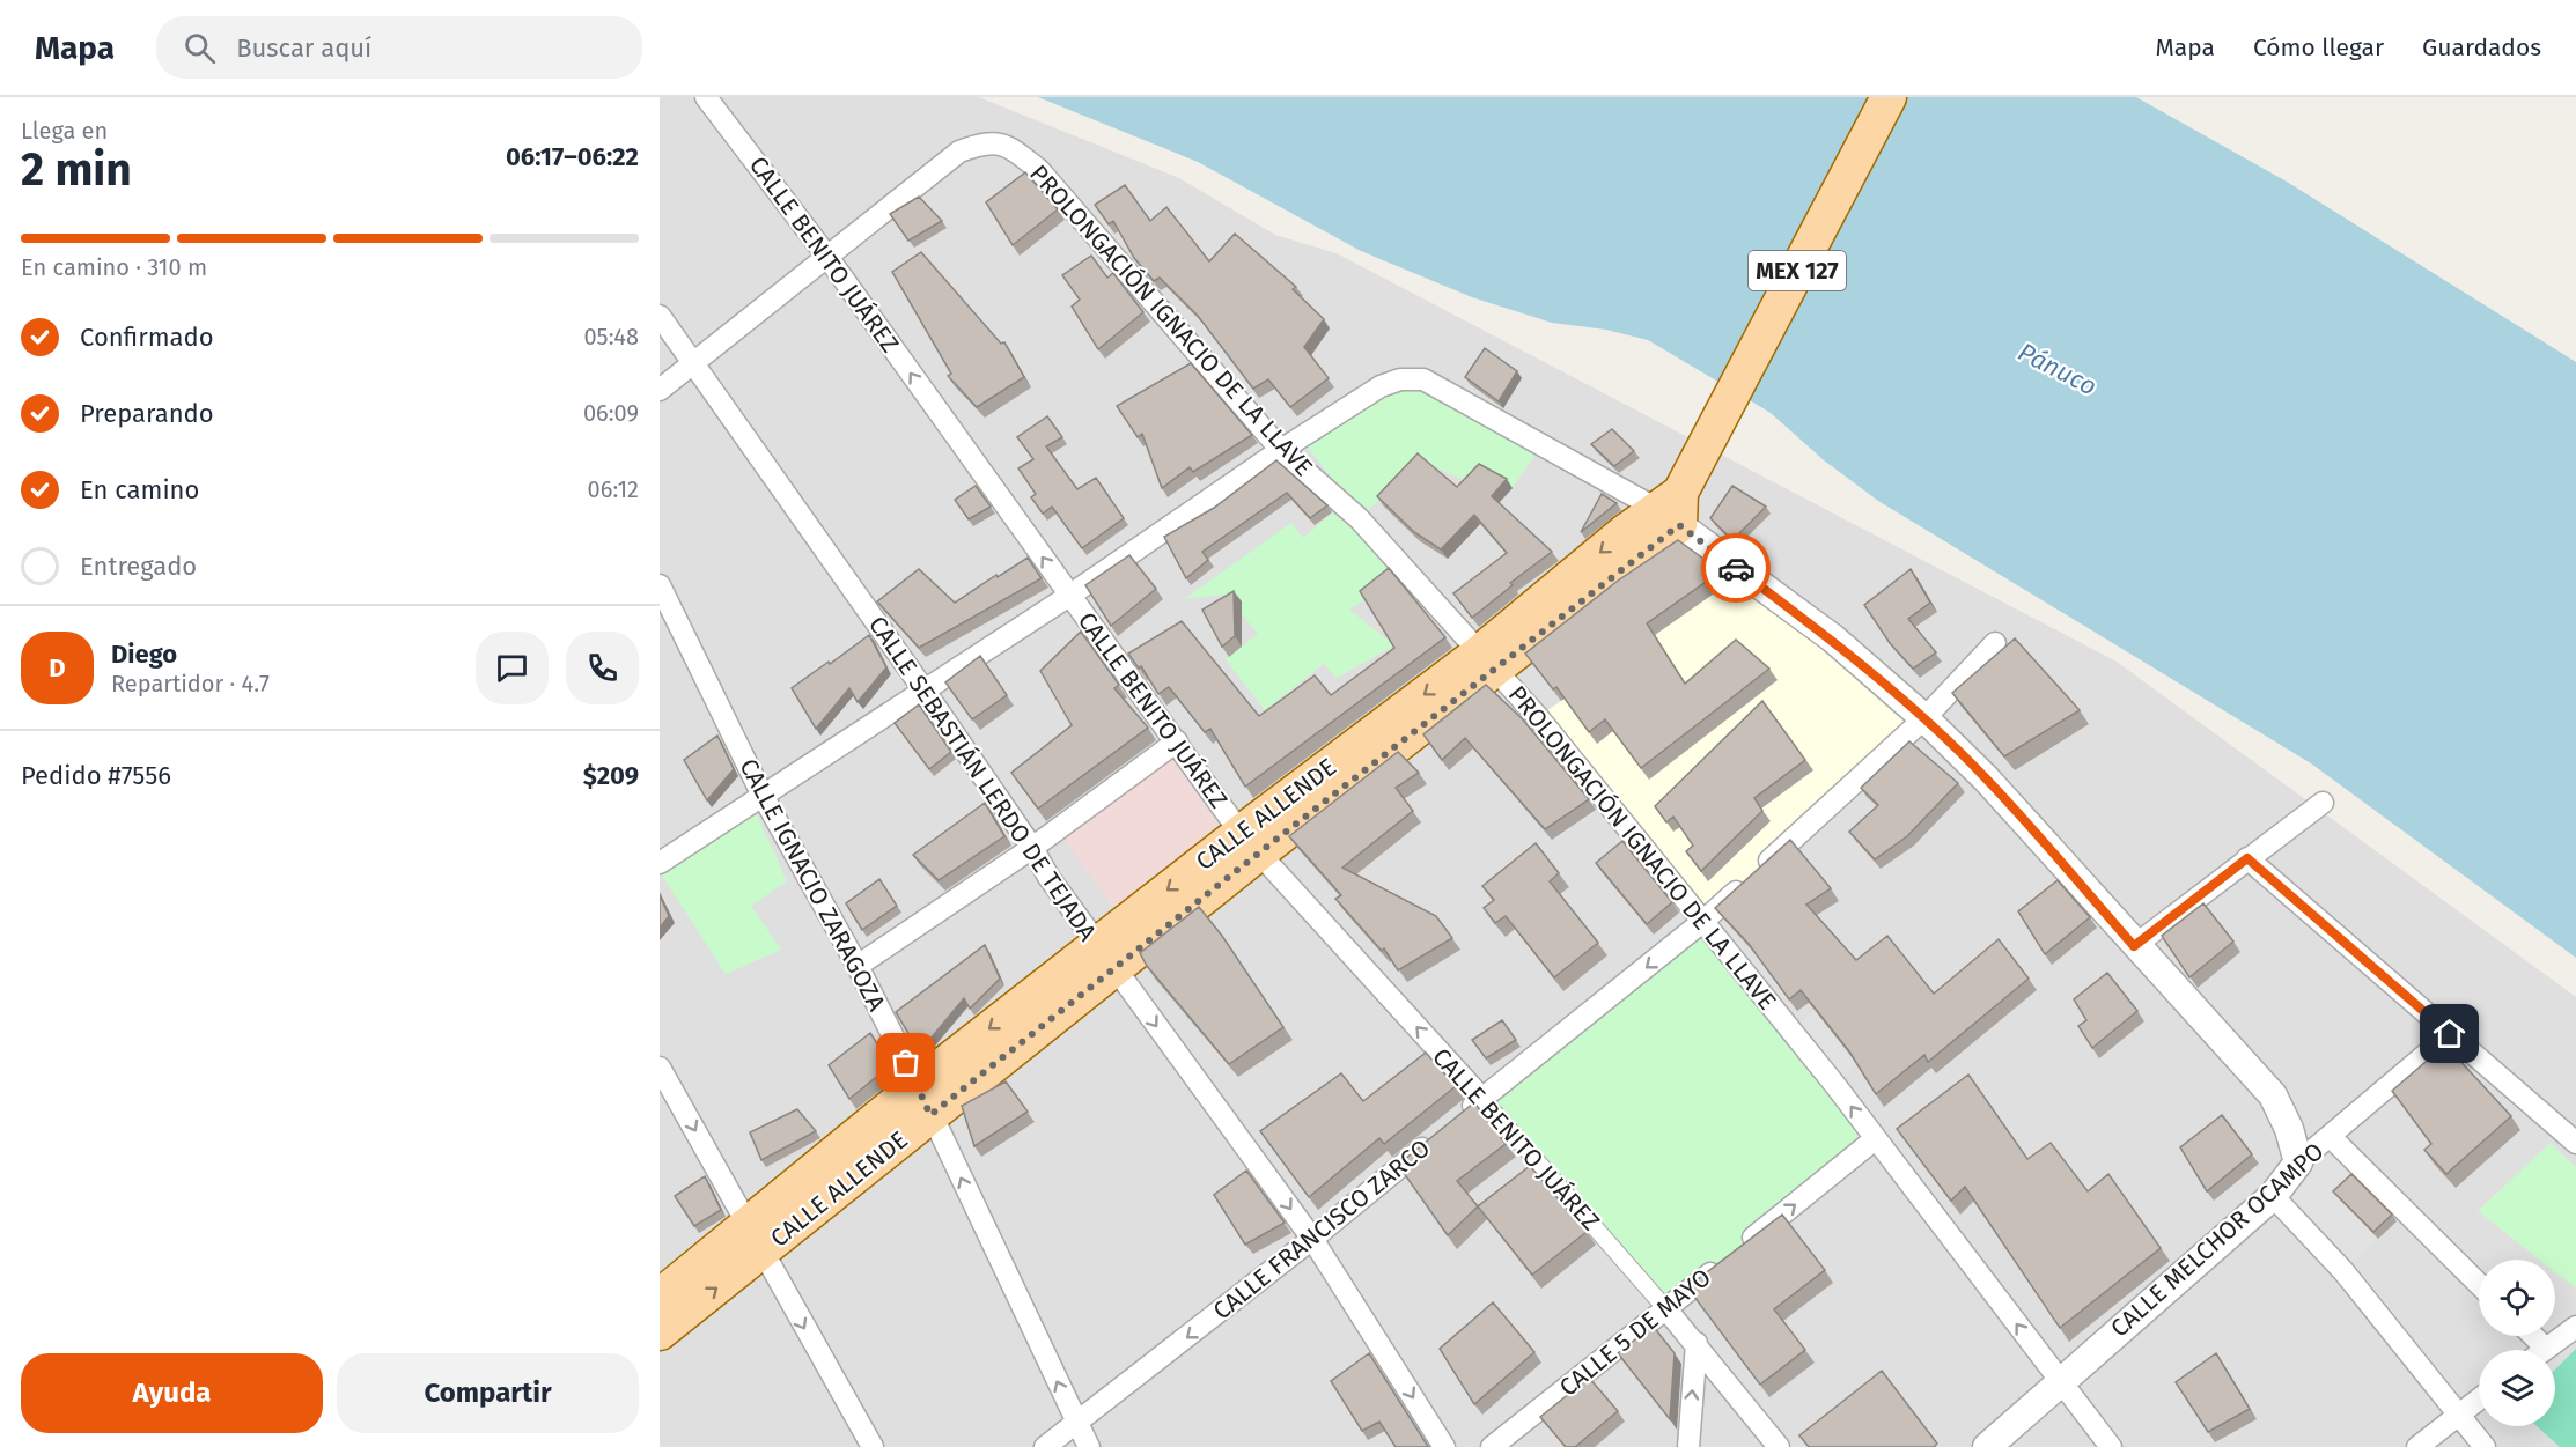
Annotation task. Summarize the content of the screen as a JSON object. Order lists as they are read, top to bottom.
{
  "streets": {
    "main road": ["MEX 127", "CALLE ALLENDE"],
    "street": [
      "CALLE BENITO JUÁREZ",
      "PROLONGACIÓN IGNACIO DE LA LLAVE",
      "CALLE SEBASTIÁN LERDO DE TEJADA",
      "CALLE IGNACIO ZARAGOZA",
      "CALLE FRANCISCO ZARCO",
      "CALLE MELCHOR OCAMPO",
      "CALLE 5 DE MAYO"
    ]
  },
  "crossings": [
    ["CALLE BENITO JUÁREZ", "PROLONGACIÓN IGNACIO DE LA LLAVE"],
    ["CALLE BENITO JUÁREZ", "CALLE ALLENDE"],
    ["CALLE BENITO JUÁREZ", "CALLE 5 DE MAYO"],
    ["PROLONGACIÓN IGNACIO DE LA LLAVE", "CALLE ALLENDE"],
    ["PROLONGACIÓN IGNACIO DE LA LLAVE", "CALLE MELCHOR OCAMPO"],
    ["PROLONGACIÓN IGNACIO DE LA LLAVE", "CALLE 5 DE MAYO"],
    ["CALLE SEBASTIÁN LERDO DE TEJADA", "CALLE ALLENDE"],
    ["CALLE SEBASTIÁN LERDO DE TEJADA", "CALLE FRANCISCO ZARCO"],
    ["CALLE ALLENDE", "CALLE IGNACIO ZARAGOZA"],
    ["CALLE IGNACIO ZARAGOZA", "CALLE FRANCISCO ZARCO"]
  ],
  "one_way": [
    "CALLE BENITO JUÁREZ",
    "CALLE SEBASTIÁN LERDO DE TEJADA",
    "CALLE IGNACIO ZARAGOZA",
    "CALLE FRANCISCO ZARCO",
    "CALLE 5 DE MAYO"
  ],
  "water": ["Pánuco"],
  "page": {
    "header": "Mapa",
    "search": "Buscar aquí",
    "nav": ["Mapa", "Cómo llegar", "Guardados"],
    "heading": ["2 min", "Llega en", "06:17–06:22"],
    "panel": [
      "Diego",
      "Repartidor · 4.7",
      "Pedido #7556",
      "$209"
    ],
    "bar": "En camino · 310 m",
    "list": [
      ["Confirmado", "05:48"],
      ["Preparando", "06:09"],
      ["En camino", "06:12"],
      "Entregado"
    ],
    "round": "D",
    "buttons": ["Ayuda", "Compartir"]
  }
}
